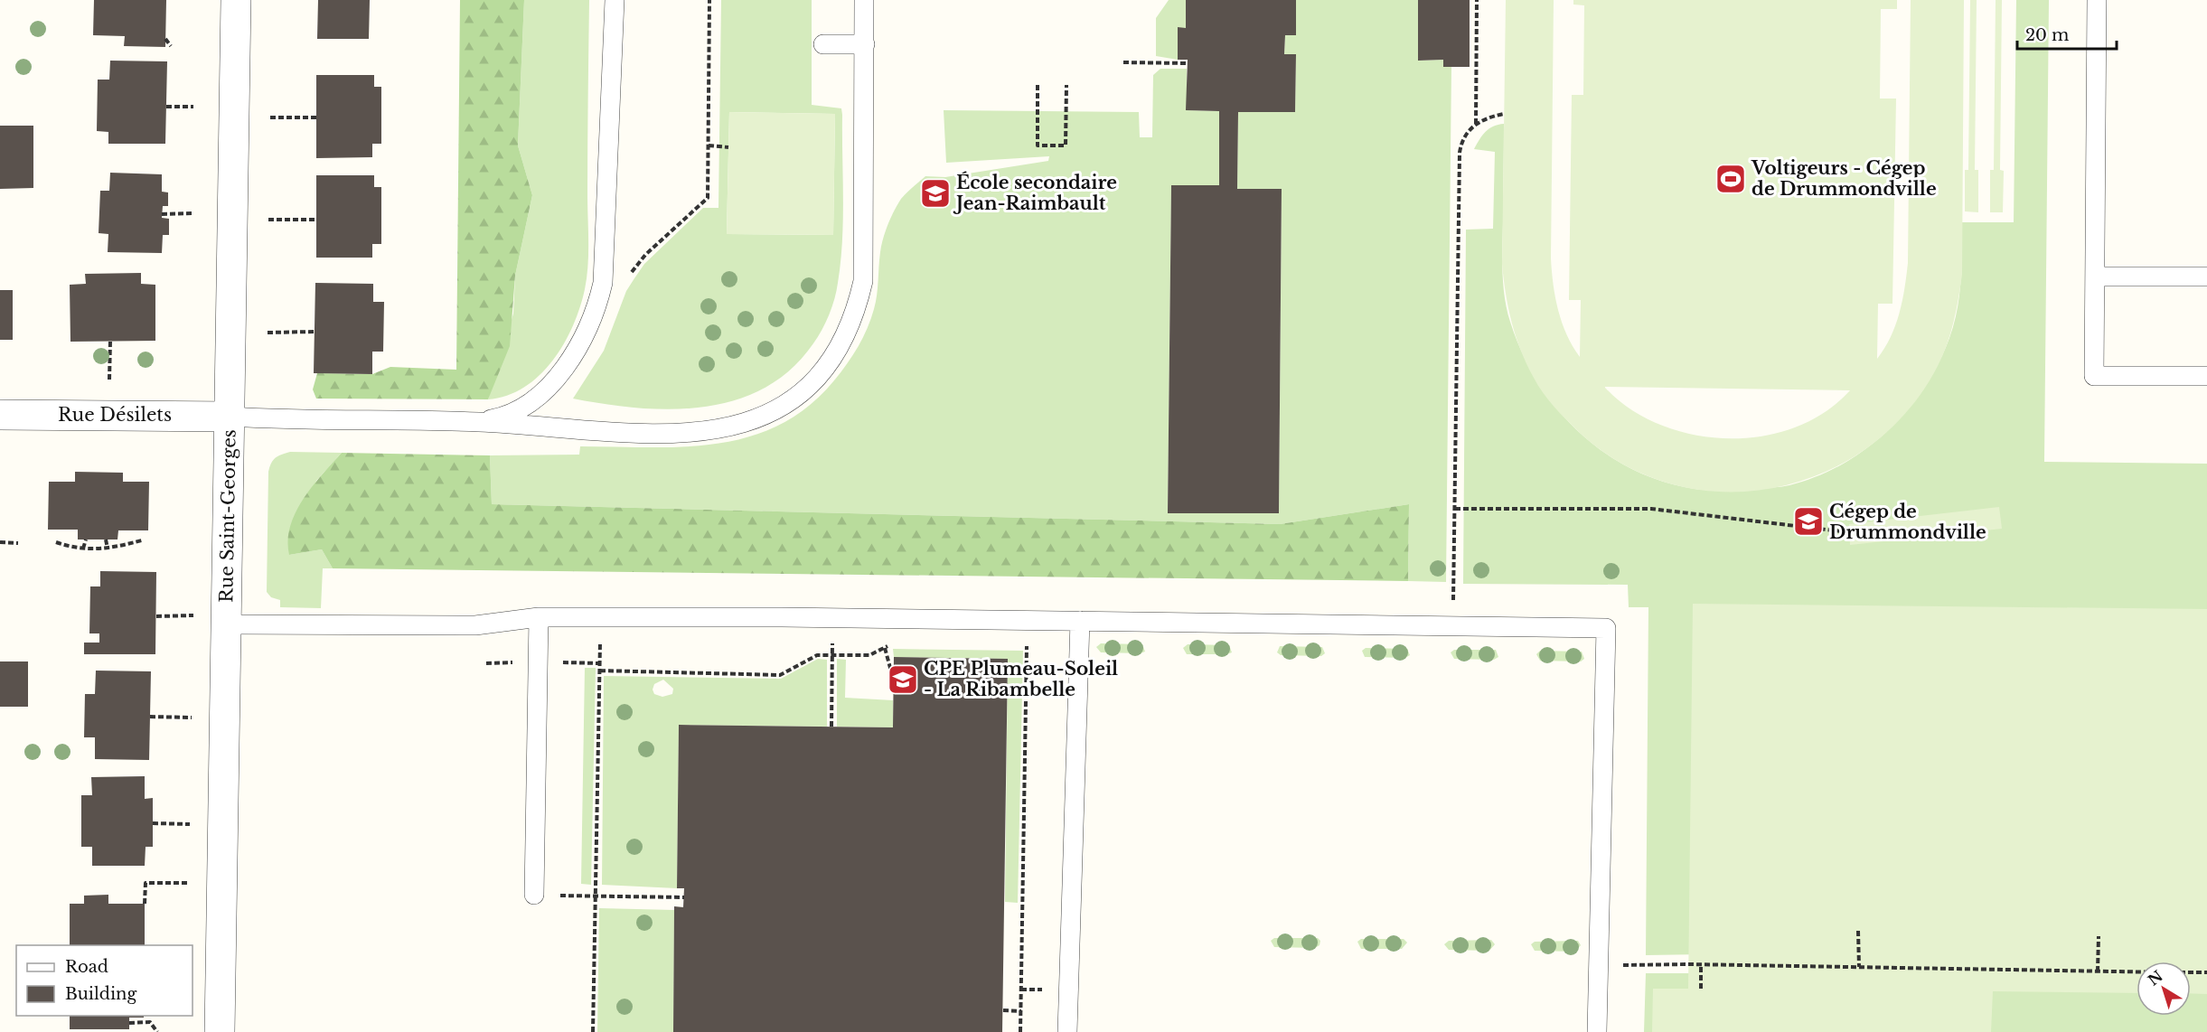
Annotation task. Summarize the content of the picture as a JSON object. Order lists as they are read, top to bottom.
{
  "streets": {
    "street": ["Rue Désilets", "Rue Saint-Georges"]
  },
  "crossings": [
    ["Rue Désilets", "Rue Saint-Georges"]
  ],
  "places": {
    "sports": ["Voltigeurs - Cégep de Drummondville"],
    "school or university": ["École secondaire Jean-Raimbault", "Cégep de Drummondville", "CPE Plumeau-Soleil - La Ribambelle"]
  },
  "legend": ["Road", "Building"],
  "scale_bar": "20 m",
  "north": "top left"
}
